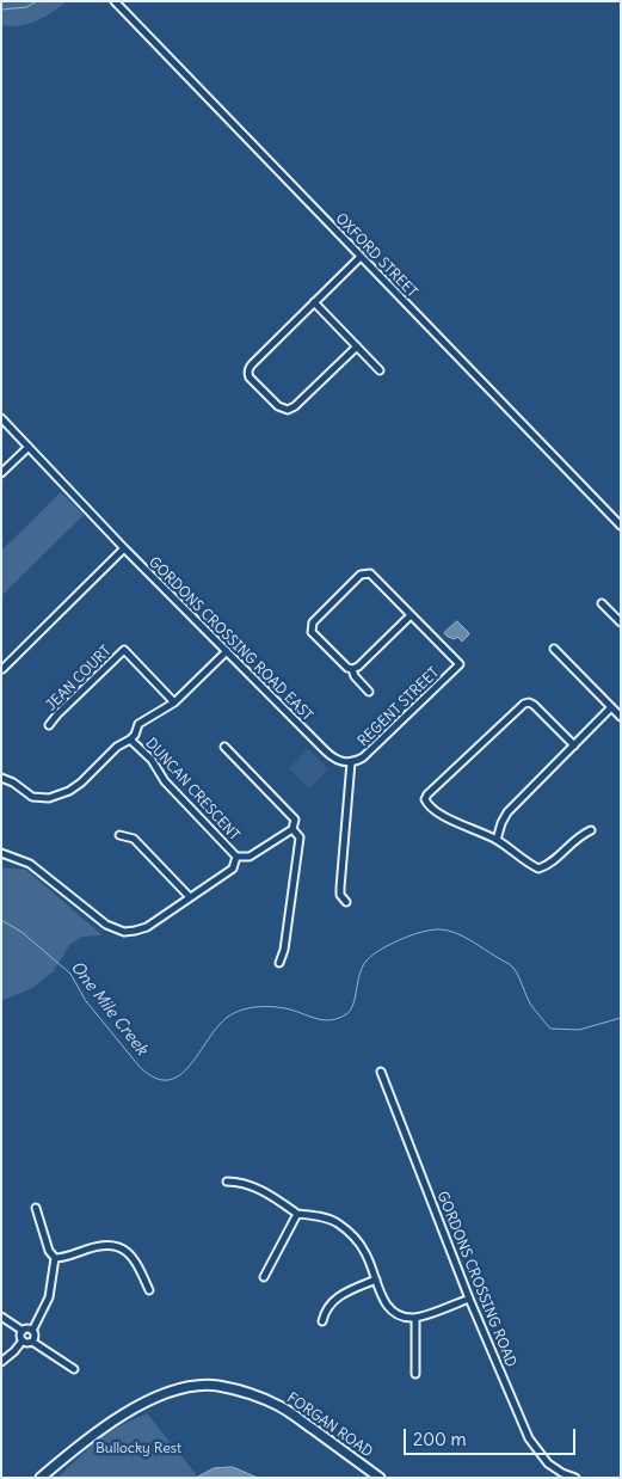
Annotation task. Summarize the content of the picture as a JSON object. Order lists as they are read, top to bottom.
{
  "streets": {
    "street": [
      "OXFORD STREET",
      "GORDONS CROSSING ROAD EAST",
      "JEAN COURT",
      "REGENT STREET",
      "DUNCAN CRESCENT",
      "GORDONS CROSSING ROAD",
      "FORGAN ROAD"
    ]
  },
  "crossings": [
    ["GORDONS CROSSING ROAD EAST", "REGENT STREET"]
  ],
  "water": ["One Mile Creek"],
  "parks": ["Bullocky Rest"],
  "scale_bar": "200 m"
}
